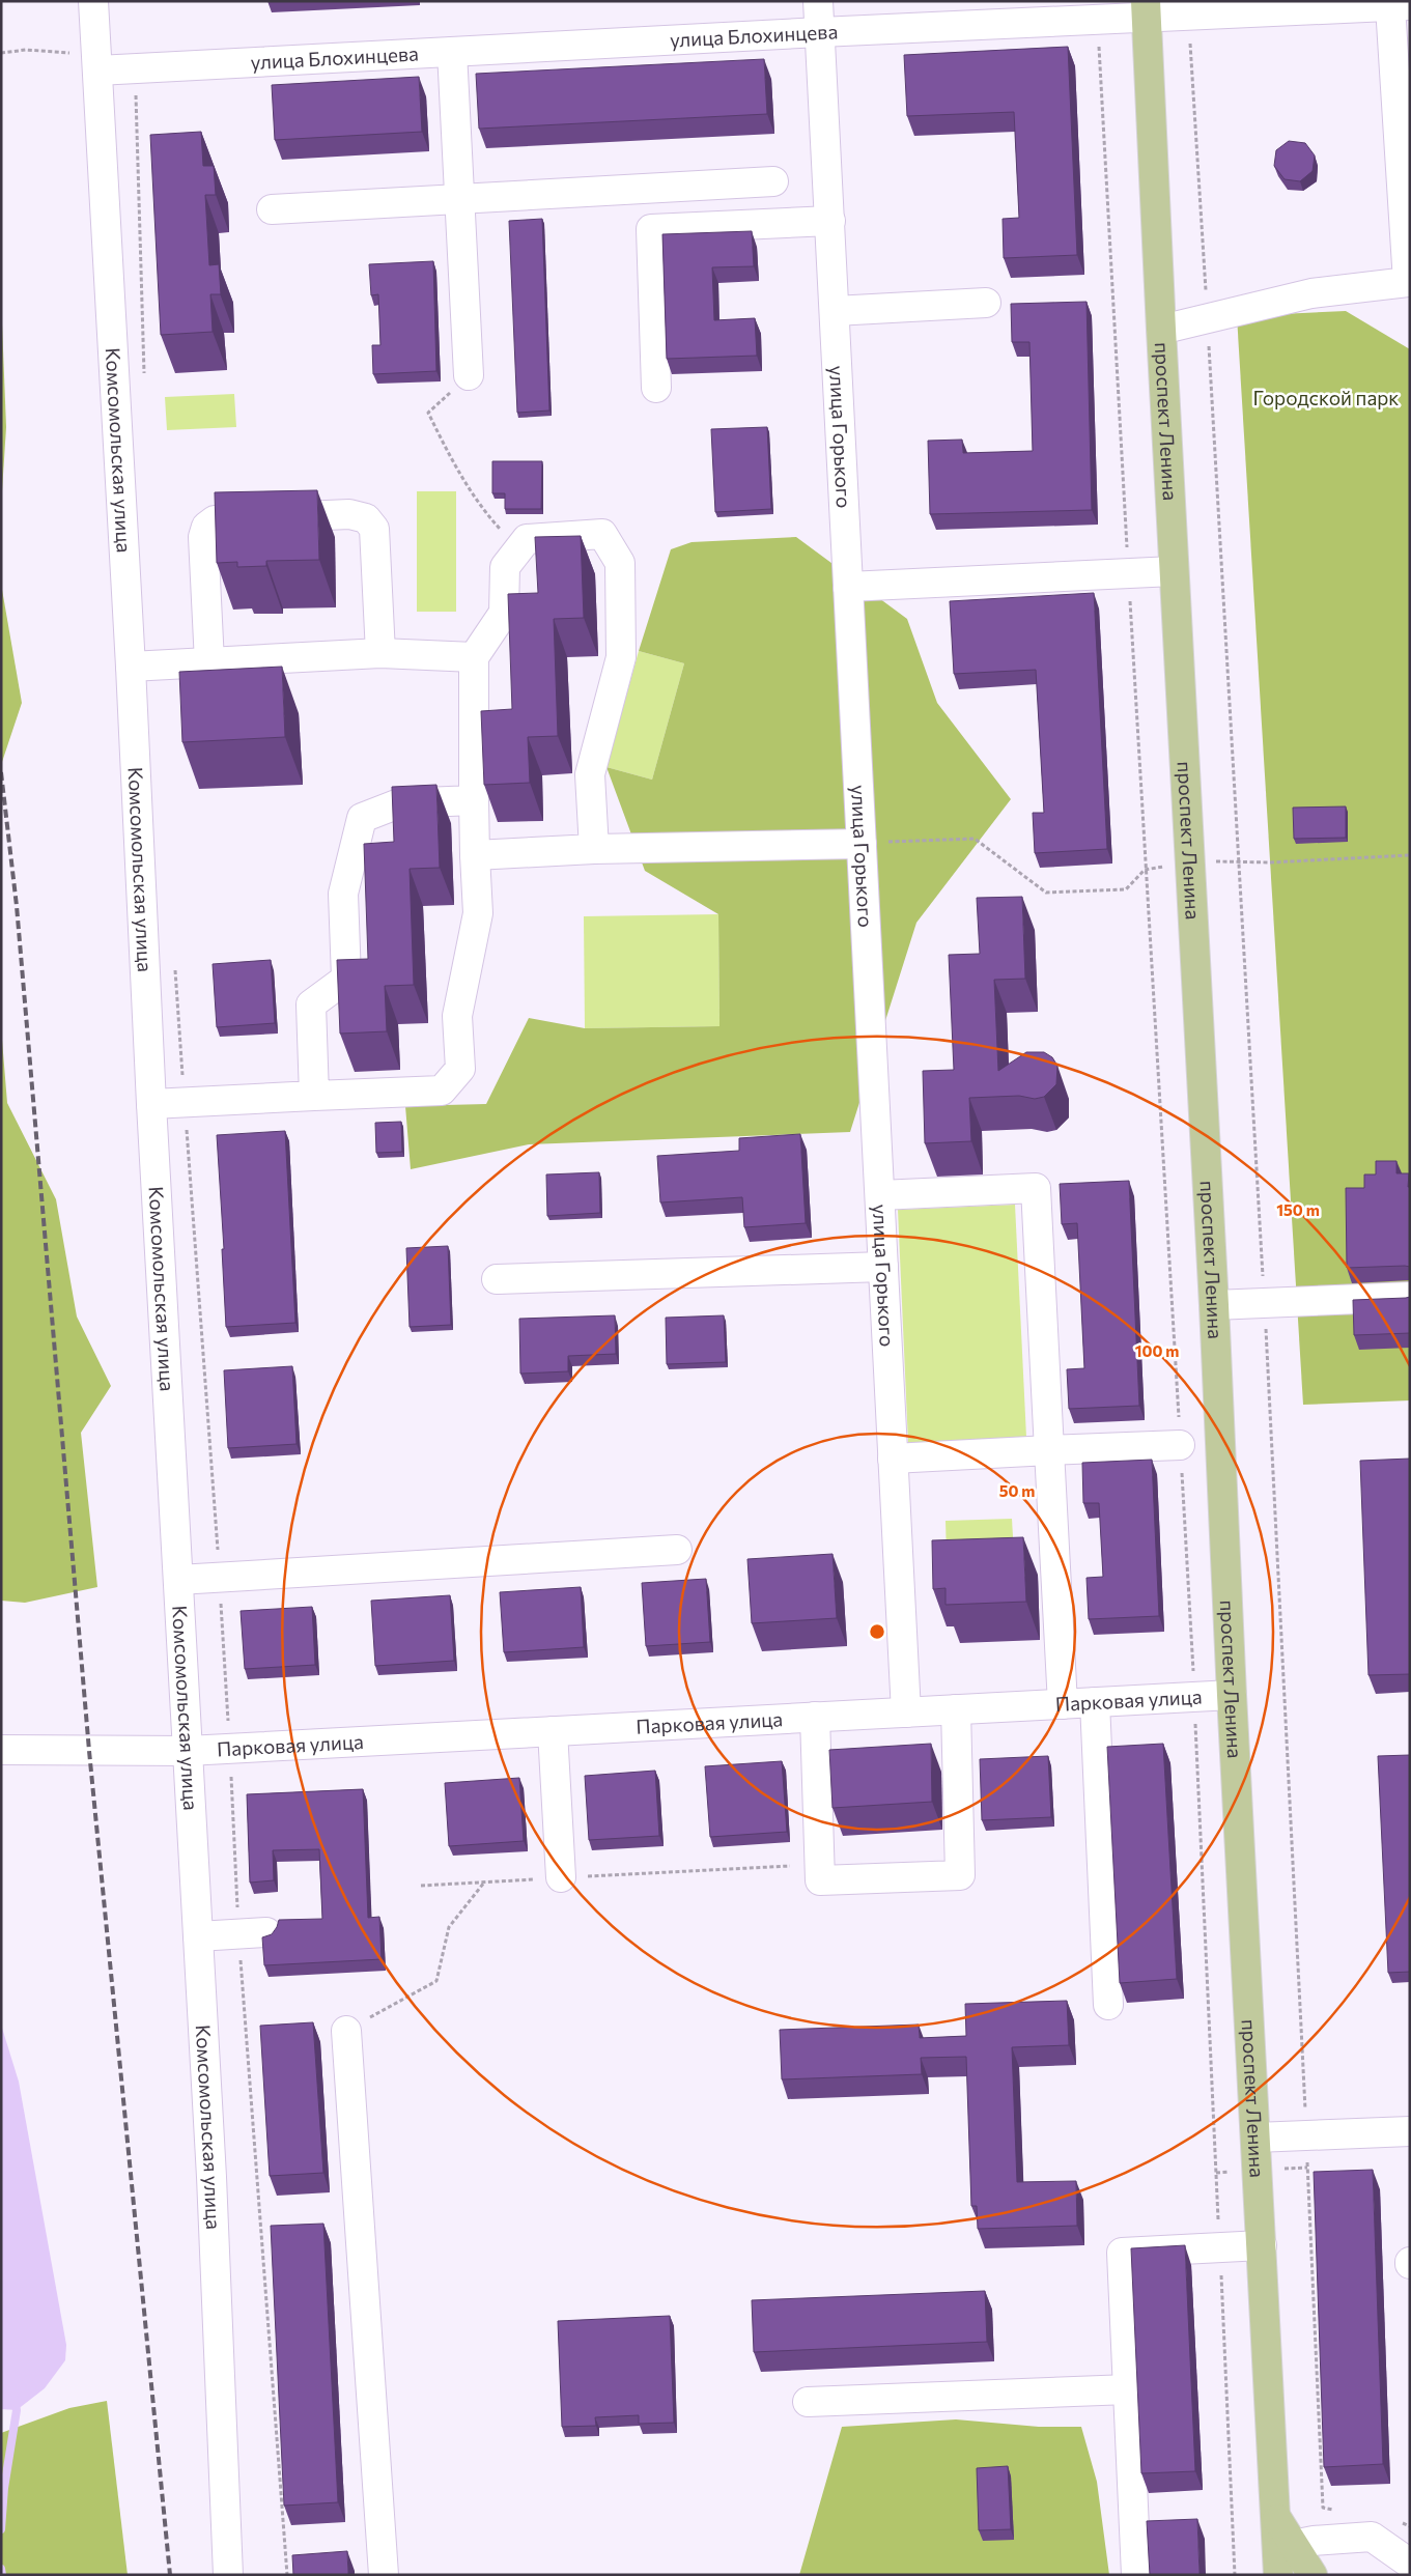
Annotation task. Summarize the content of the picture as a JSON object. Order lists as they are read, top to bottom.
{
  "streets": {
    "main road": ["проспект Ленина"],
    "street": [
      "улица Блохинцева",
      "улица Горького",
      "Комсомольская улица",
      "Парковая улица"
    ]
  },
  "crossings": [
    ["улица Блохинцева", "проспект Ленина"],
    ["улица Блохинцева", "улица Горького"],
    ["улица Блохинцева", "Комсомольская улица"],
    ["проспект Ленина", "Парковая улица"],
    ["улица Горького", "Парковая улица"],
    ["Комсомольская улица", "Парковая улица"]
  ],
  "parks": ["Городской парк"],
  "rings": ["150 m", "100 m", "50 m"]
}
